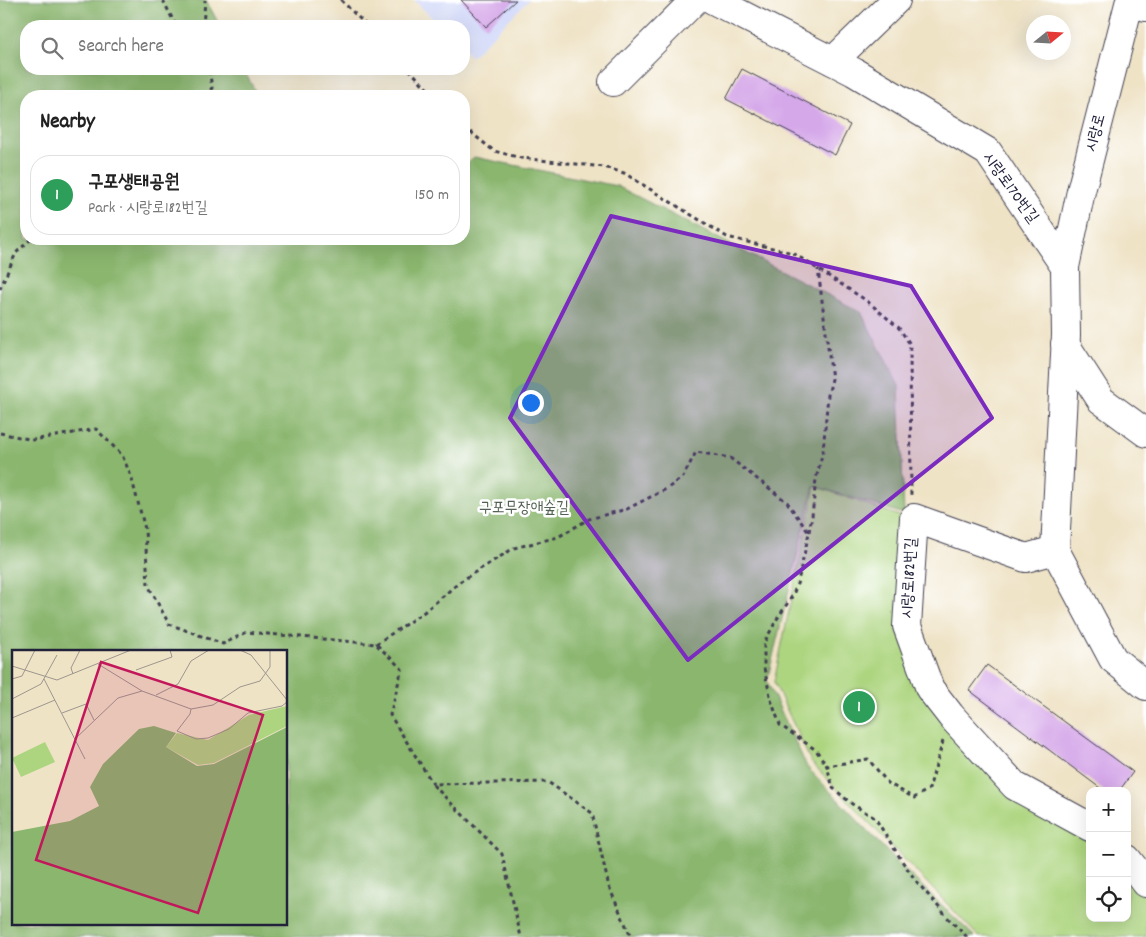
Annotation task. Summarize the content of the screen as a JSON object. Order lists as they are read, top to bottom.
{
  "streets": {
    "street": ["시랑로", "시랑로170번길", "시랑로182번길"]
  },
  "crossings": [
    ["시랑로", "시랑로170번길"]
  ],
  "parks": ["구포무장애숲길"],
  "north": "right",
  "page": {
    "search": "Search here",
    "heading": "Nearby",
    "list": [
      {
        "mark": "1",
        "name": "구포생태공원",
        "note": "Park · 시랑로182번길",
        "value": "150 m"
      }
    ],
    "pins": "1",
    "map_buttons": ["+", "−"]
  }
}
